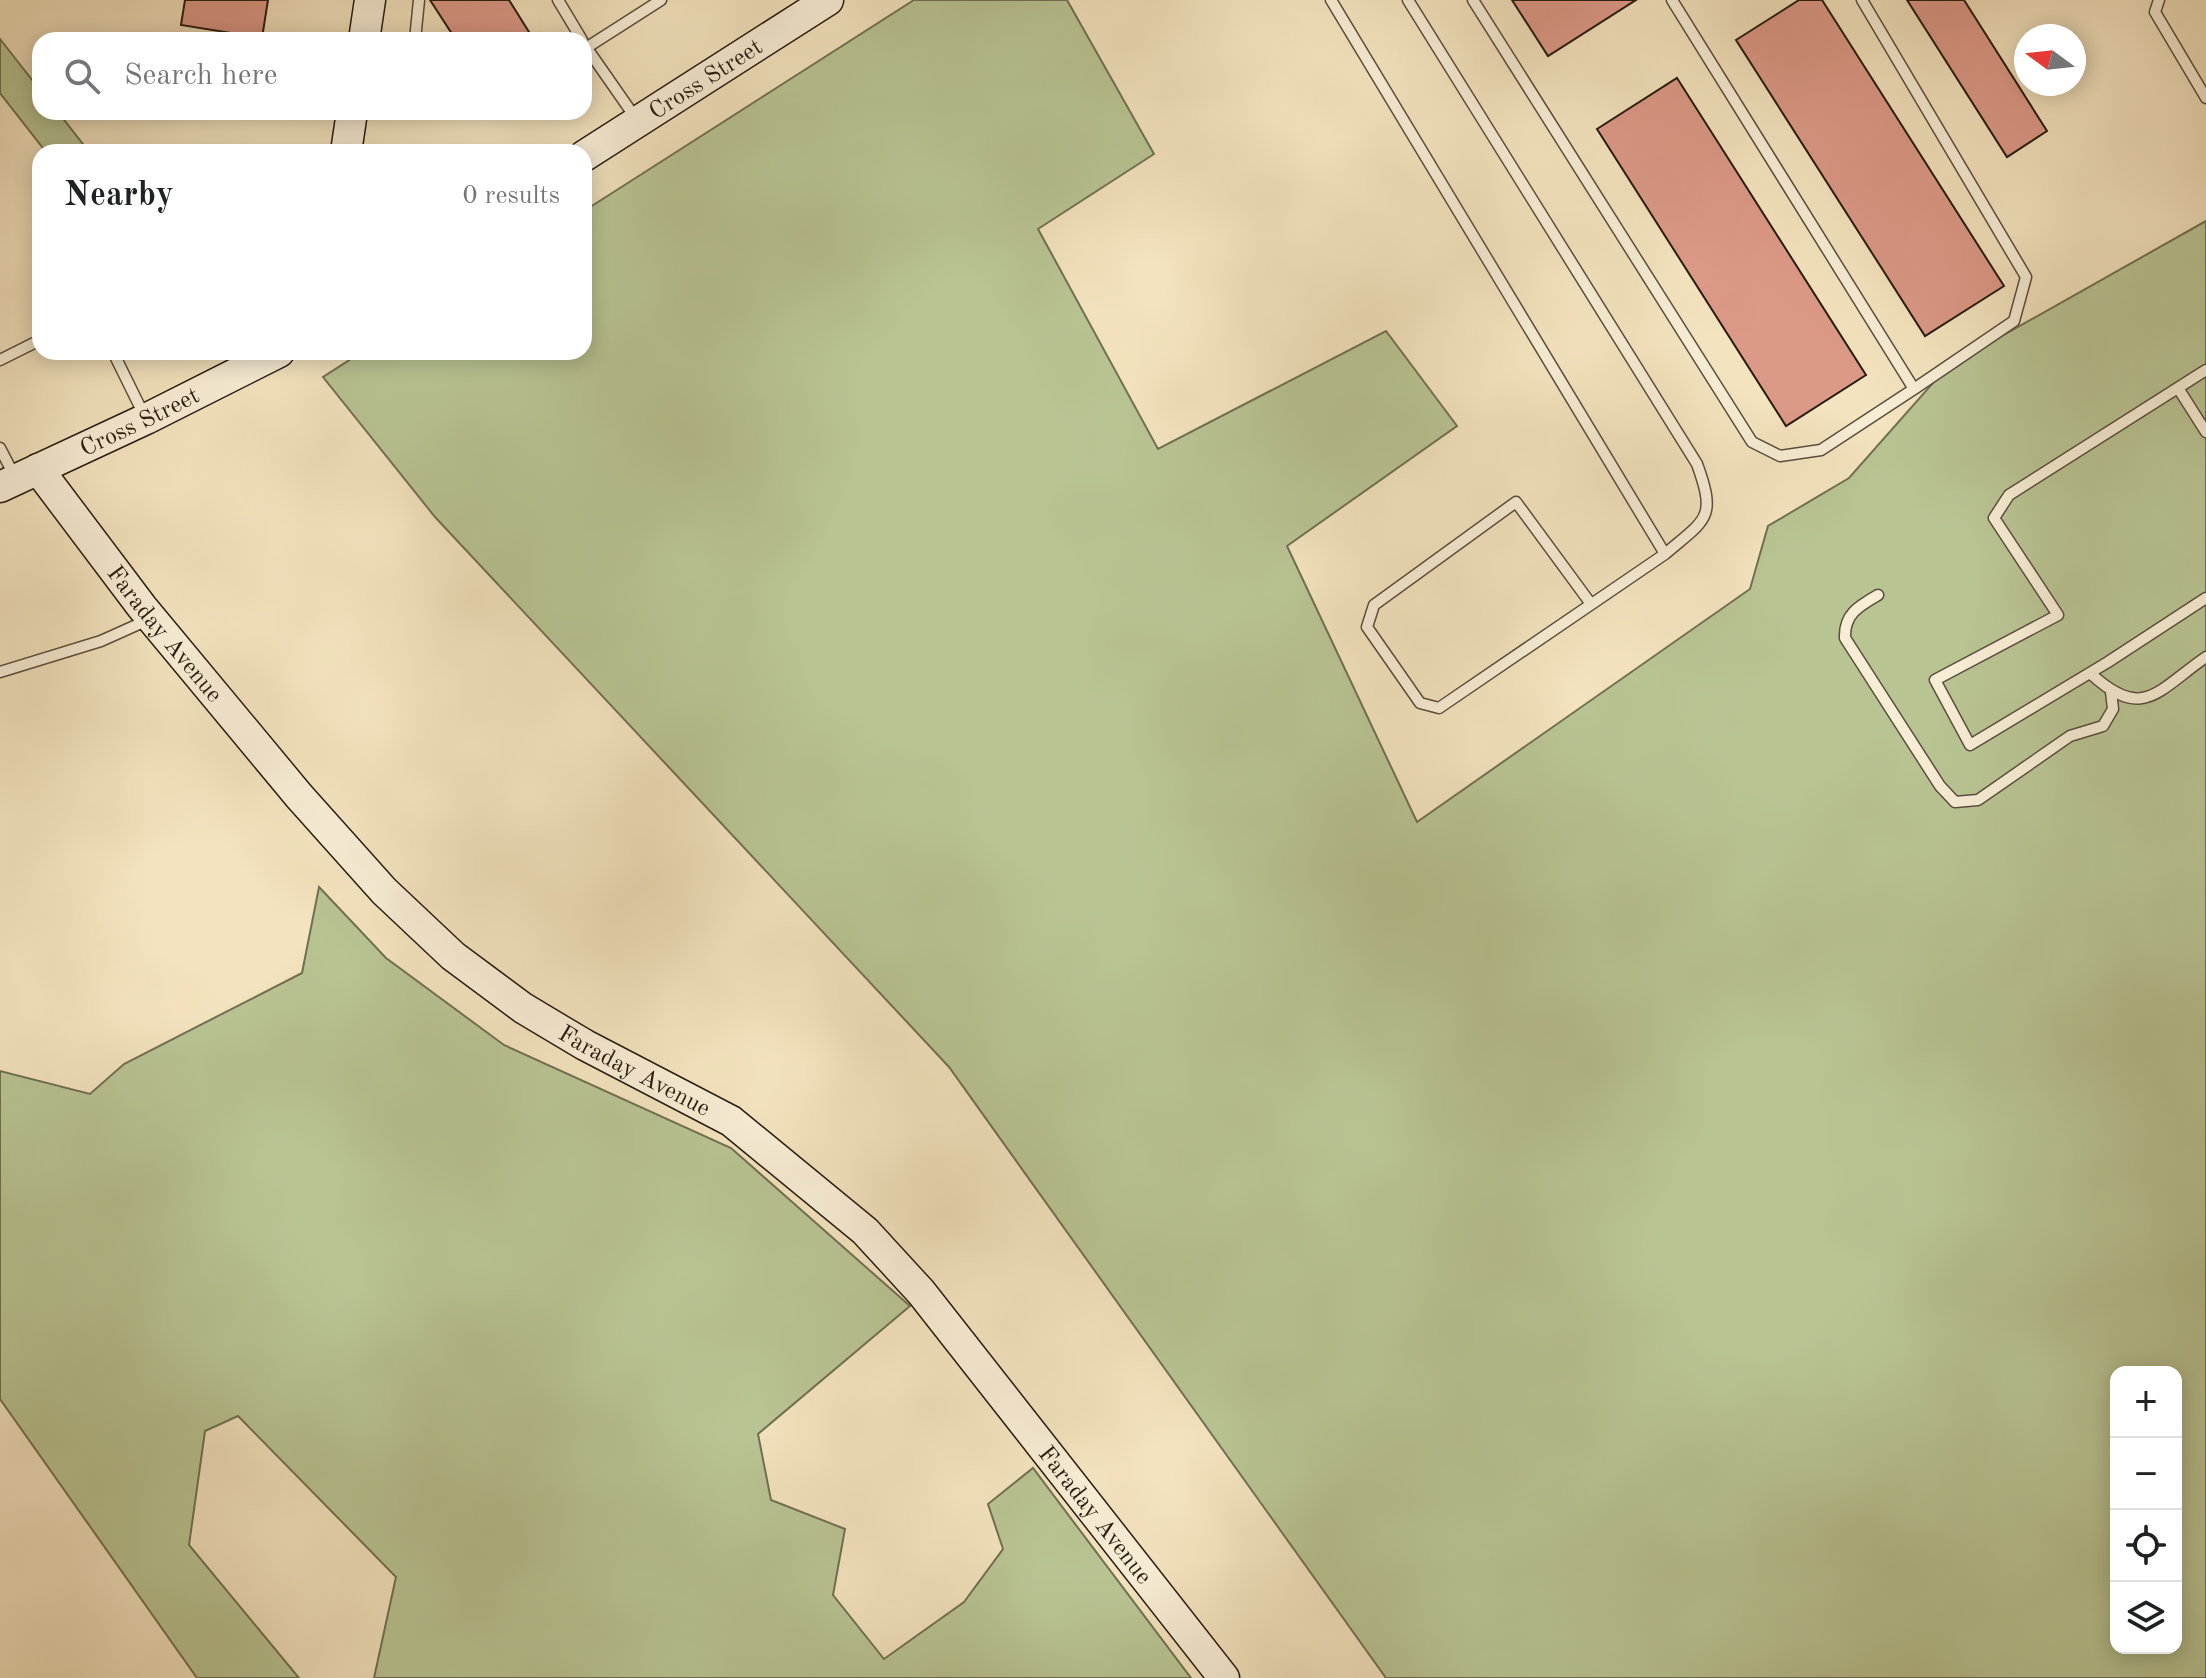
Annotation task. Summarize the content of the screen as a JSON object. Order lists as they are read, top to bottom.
{
  "streets": {
    "street": ["Cross Street", "Faraday Avenue"]
  },
  "crossings": [
    ["Cross Street", "Faraday Avenue"]
  ],
  "north": "left",
  "page": {
    "search": "Search here",
    "heading": ["Nearby", "0 results"],
    "map_buttons": ["+", "−"]
  }
}
